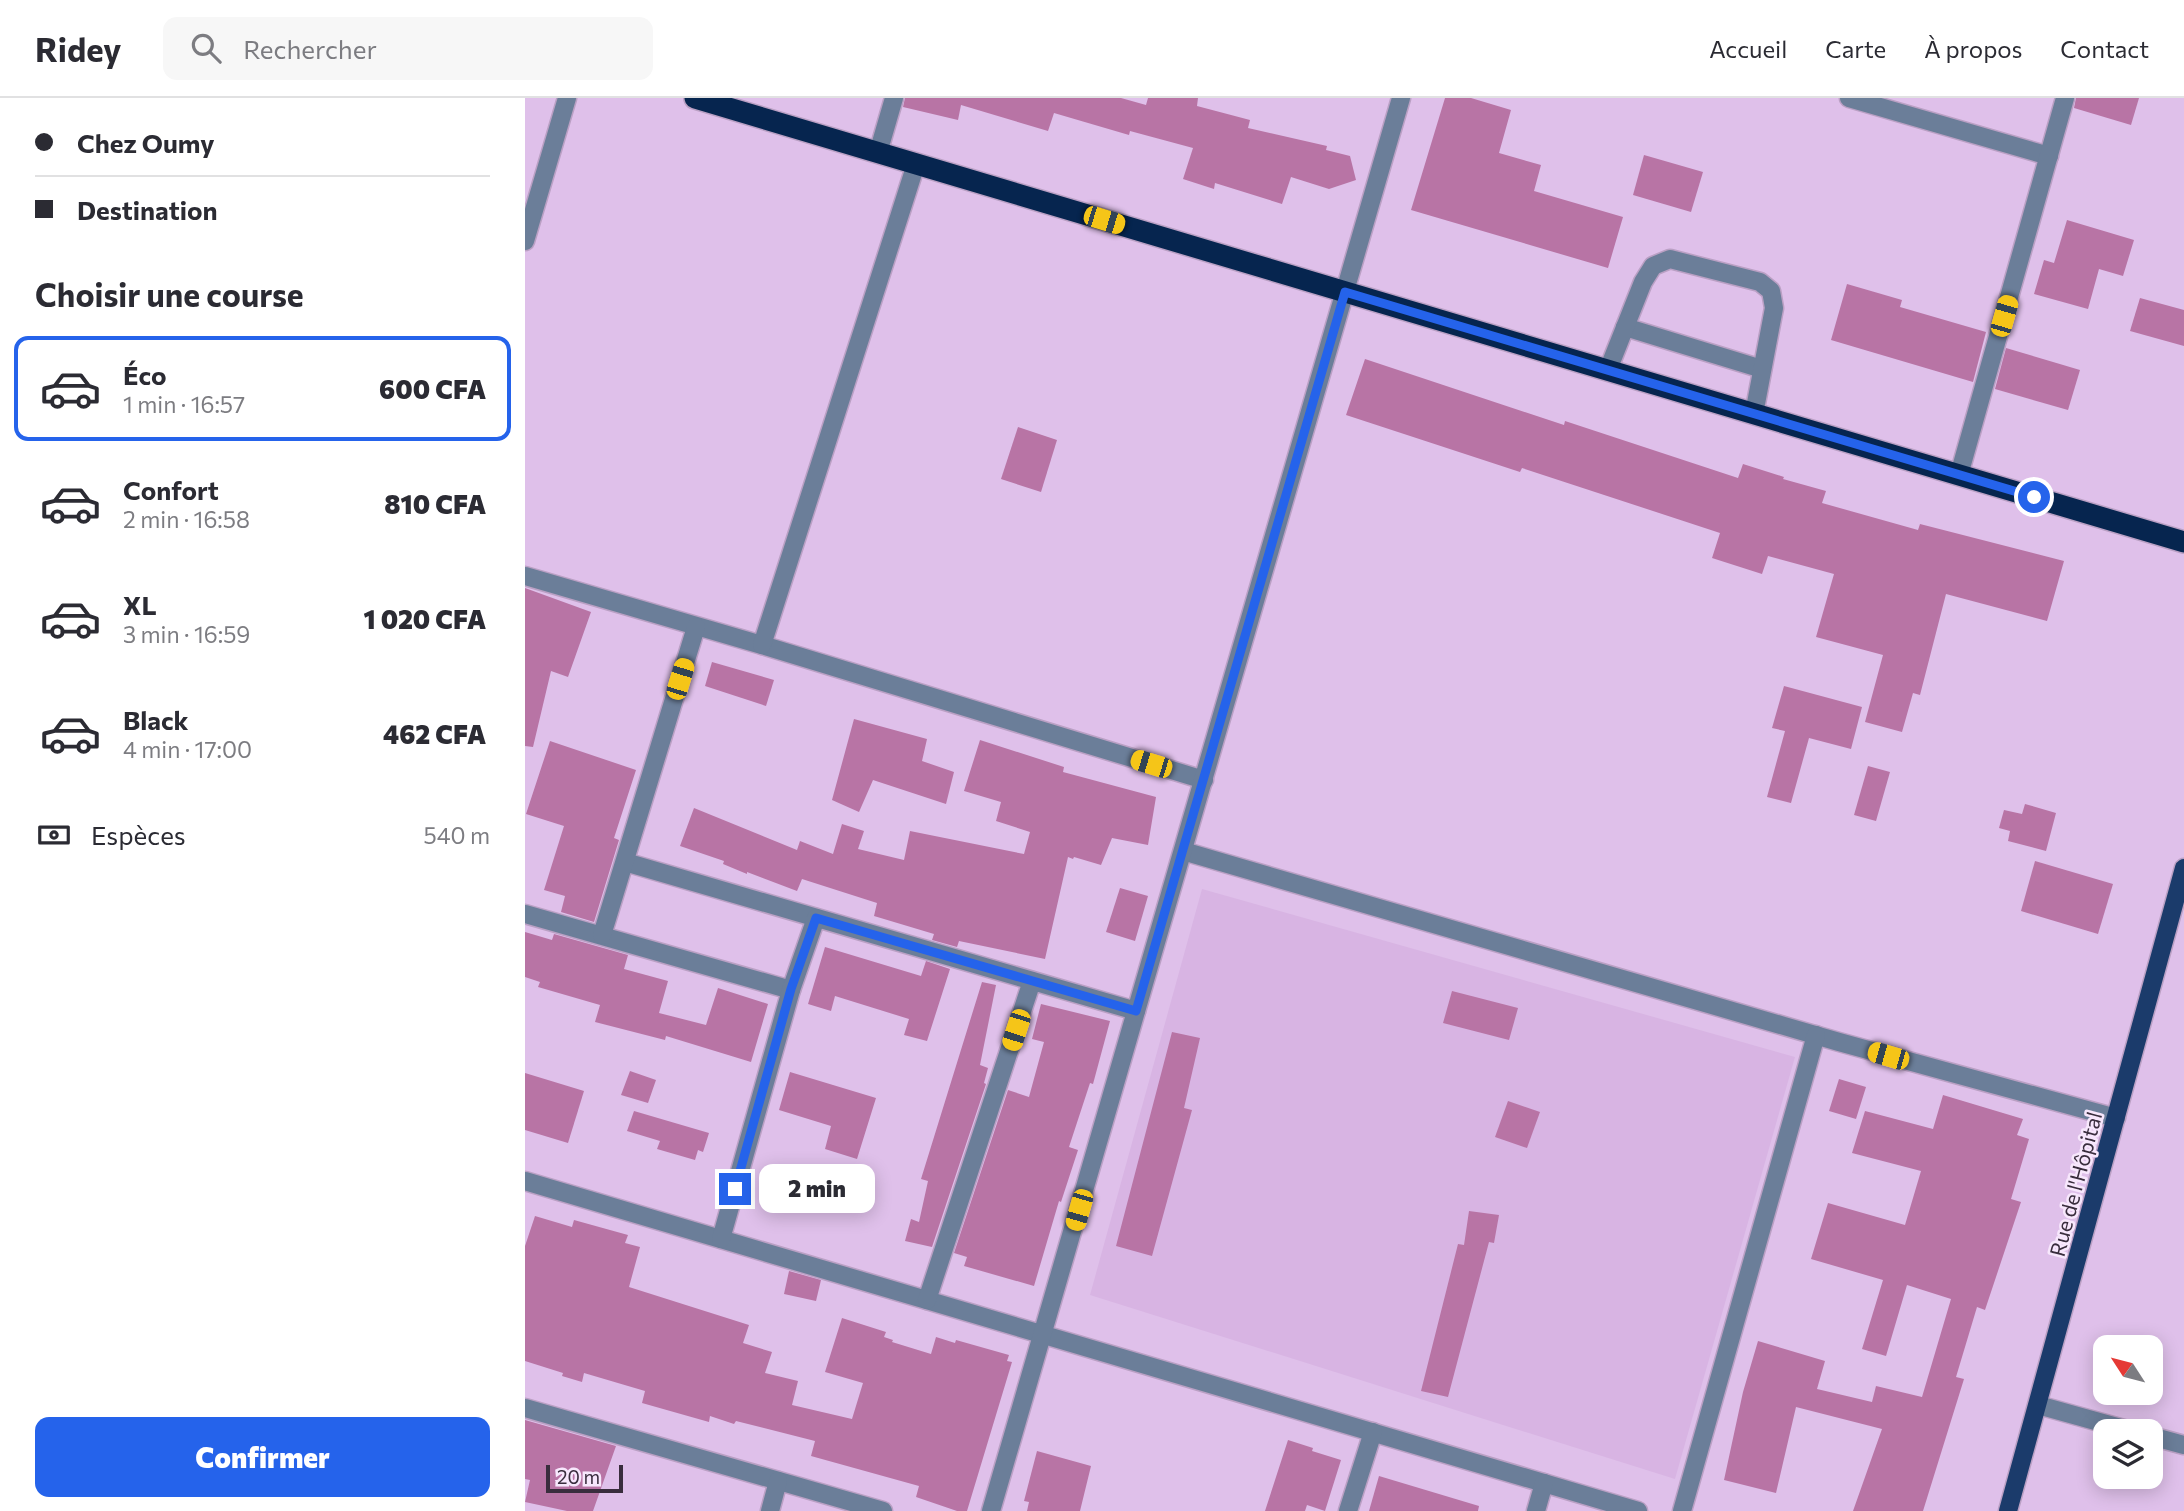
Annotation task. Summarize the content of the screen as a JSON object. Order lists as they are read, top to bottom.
{
  "streets": {
    "main road": ["Rue de l'Hôpital"]
  },
  "scale_bar": "20 m",
  "north": "top left",
  "page": {
    "header": "Ridey",
    "search": "Rechercher",
    "nav": [
      "Accueil",
      "Carte",
      "À propos",
      "Contact"
    ],
    "banner": ["Chez Oumy", "Destination"],
    "heading": "Choisir une course",
    "list": [
      {
        "name": "Éco",
        "note": "1 min · 16:57",
        "value": "600 CFA"
      },
      {
        "name": "Confort",
        "note": "2 min · 16:58",
        "value": "810 CFA"
      },
      {
        "name": "XL",
        "note": "3 min · 16:59",
        "value": "1 020 CFA"
      },
      {
        "name": "Black",
        "note": "4 min · 17:00",
        "value": "462 CFA"
      }
    ],
    "pay": ["Espèces", "540 m"],
    "bubble": "2 min",
    "buttons": "Confirmer",
    "scale": "20 m"
  }
}
